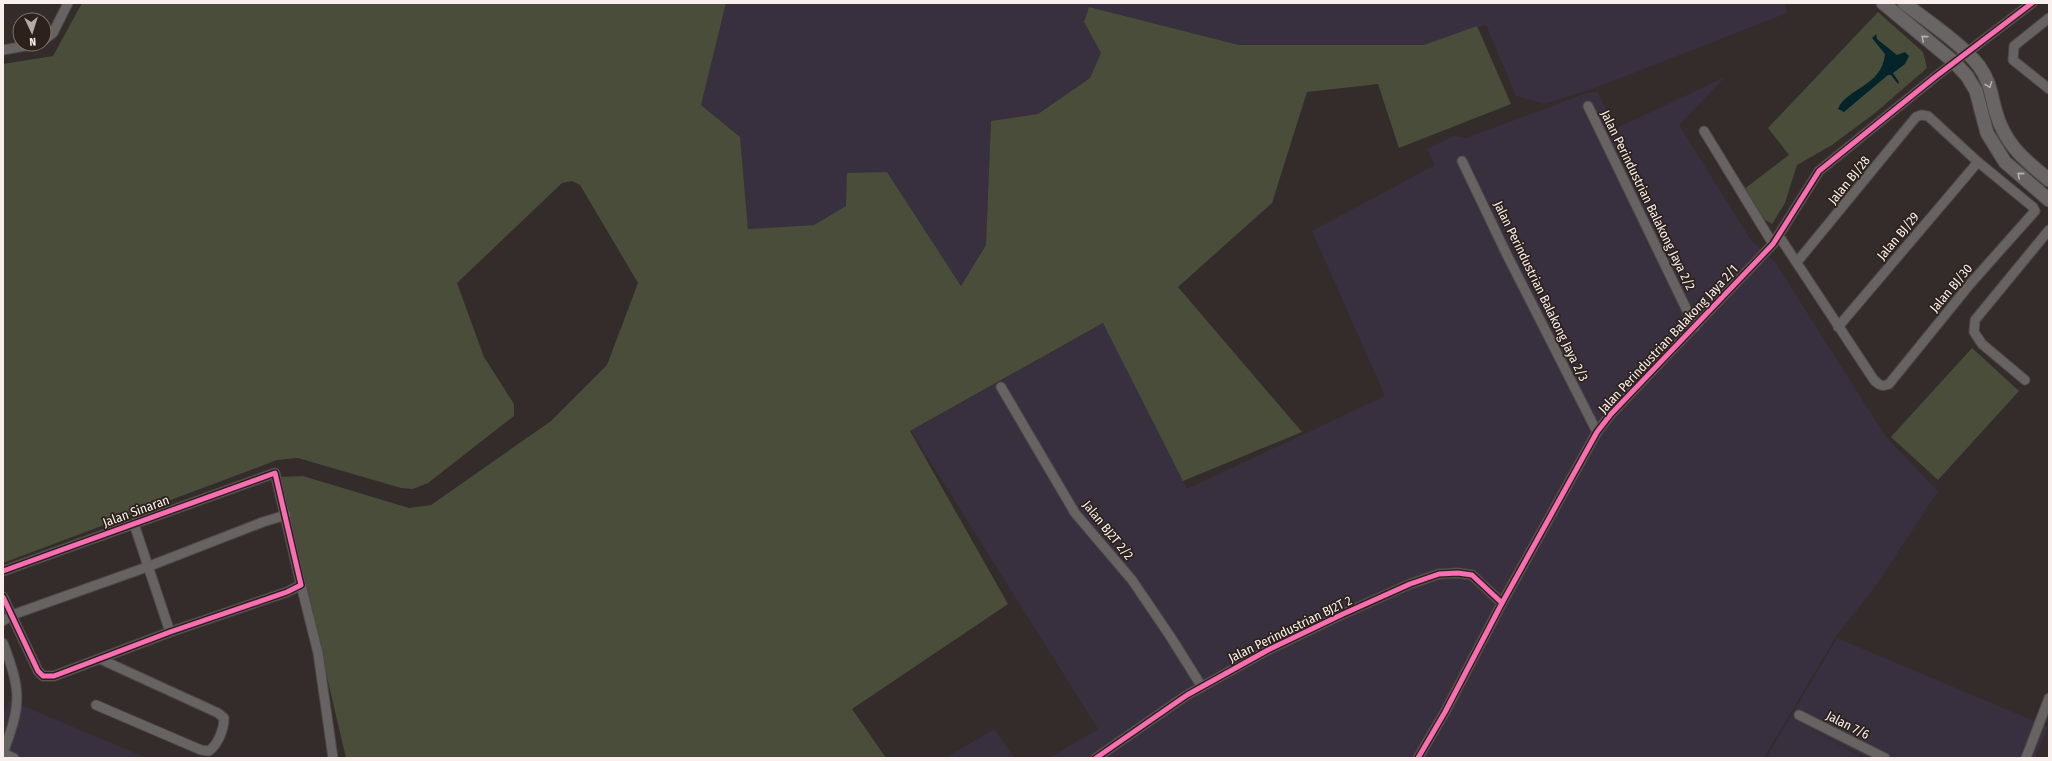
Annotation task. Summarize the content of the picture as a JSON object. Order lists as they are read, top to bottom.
{
  "streets": {
    "street": [
      "Jalan BJ/28",
      "Jalan Perindustrian Balakong Jaya 2/2",
      "Jalan BJ/29",
      "Jalan BJ/30",
      "Jalan Perindustrian Balakong Jaya 2/3",
      "Jalan Perindustrian Balakong Jaya 2/1",
      "Jalan Sinaran",
      "Jalan BJ2T 2/2",
      "Jalan Perindustrian BJ2T 2",
      "Jalan 7/6"
    ]
  },
  "crossings": [
    ["Jalan BJ/28", "Jalan BJ/29"],
    ["Jalan BJ/28", "Jalan BJ/30"],
    ["Jalan Perindustrian Balakong Jaya 2/2", "Jalan Perindustrian Balakong Jaya 2/1"],
    ["Jalan BJ/29", "Jalan BJ/30"],
    ["Jalan Perindustrian Balakong Jaya 2/3", "Jalan Perindustrian Balakong Jaya 2/1"],
    ["Jalan Perindustrian Balakong Jaya 2/1", "Jalan Perindustrian BJ2T 2"],
    ["Jalan BJ2T 2/2", "Jalan Perindustrian BJ2T 2"]
  ],
  "north": "bottom"
}
